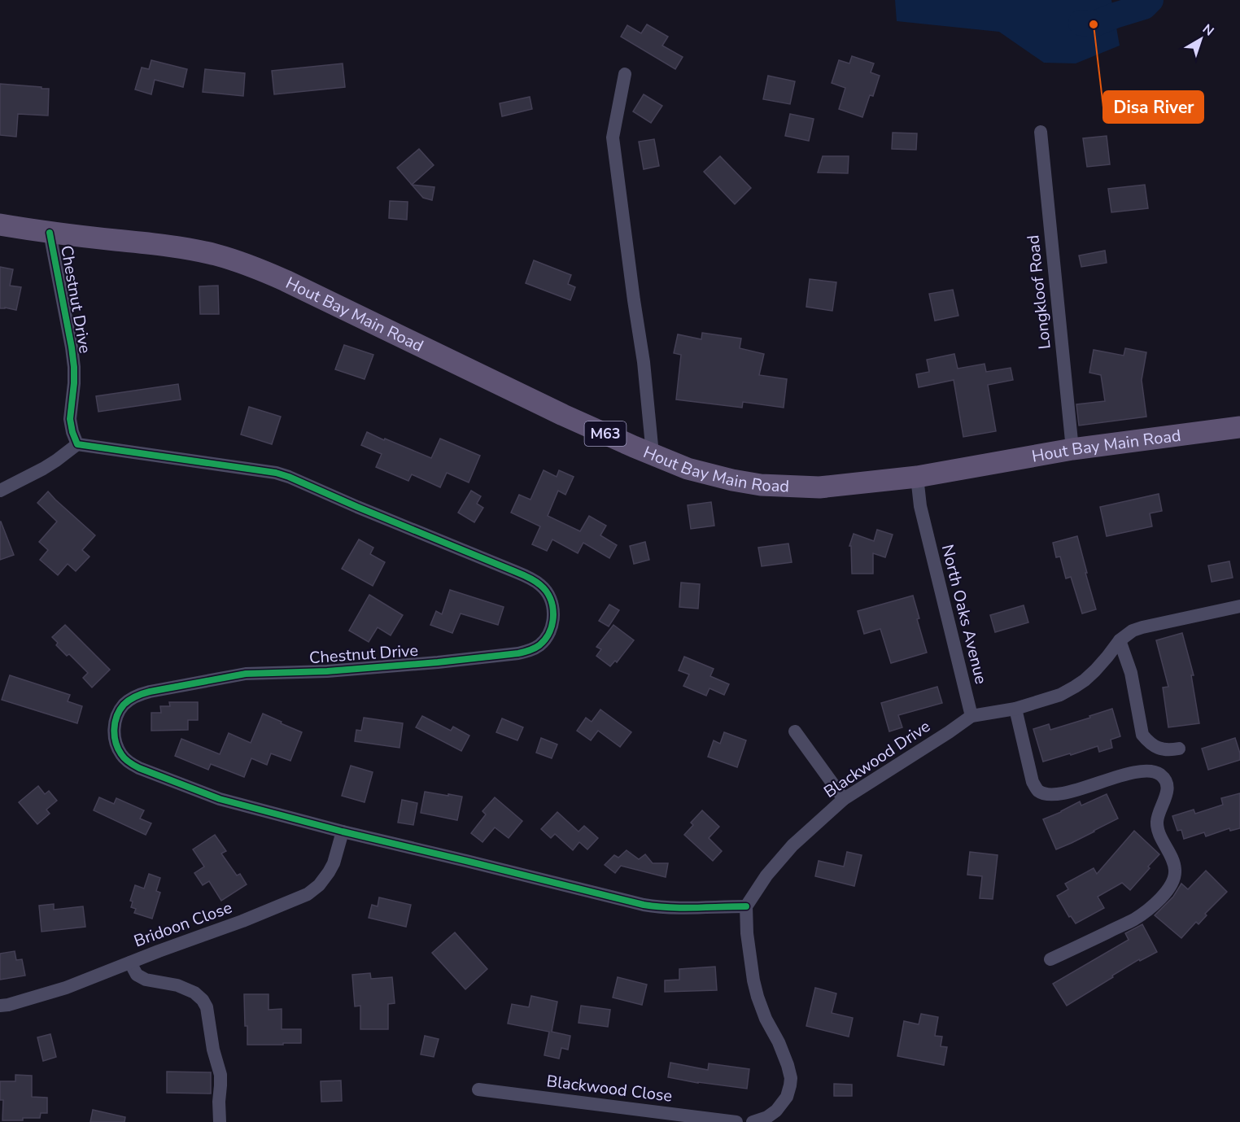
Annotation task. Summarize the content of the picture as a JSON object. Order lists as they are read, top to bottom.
{
  "streets": {
    "main road": ["Hout Bay Main Road", "M63"],
    "street": [
      "Longkloof Road",
      "Chestnut Drive",
      "North Oaks Avenue",
      "Blackwood Drive",
      "Bridoon Close",
      "Blackwood Close"
    ]
  },
  "crossings": [
    ["Longkloof Road", "Hout Bay Main Road"],
    ["Chestnut Drive", "Hout Bay Main Road"],
    ["Chestnut Drive", "Blackwood Drive"],
    ["Chestnut Drive", "Bridoon Close"],
    ["Hout Bay Main Road", "North Oaks Avenue"],
    ["North Oaks Avenue", "Blackwood Drive"]
  ],
  "places": ["Disa River"],
  "north": "top right"
}
